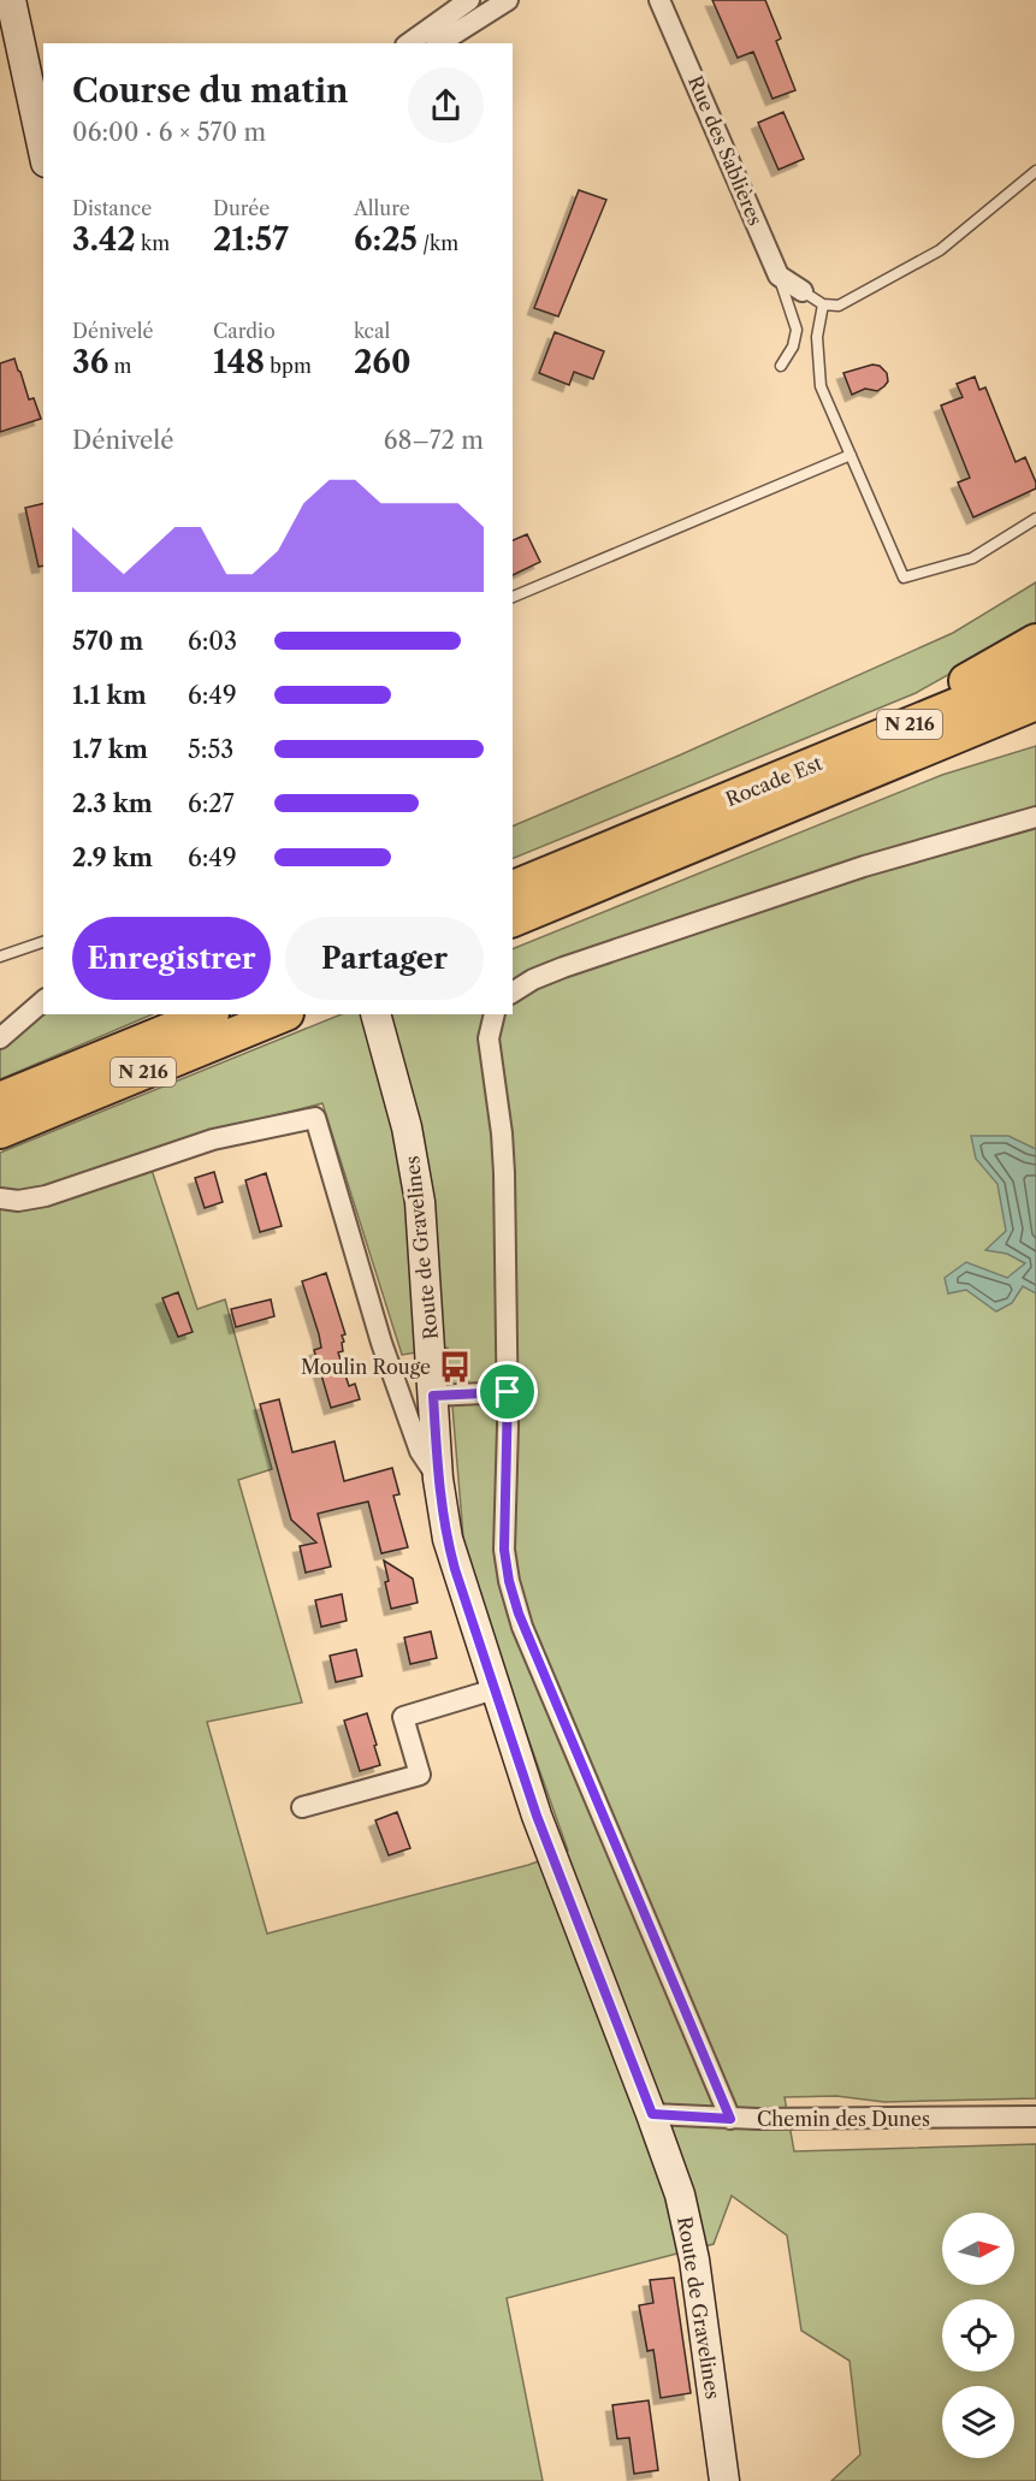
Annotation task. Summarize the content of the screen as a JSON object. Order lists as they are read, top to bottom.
{
  "streets": {
    "highway": ["N 216", "Rocade Est"],
    "main road": ["Route de Gravelines"],
    "street": ["Rue des Sablières", "Chemin des Dunes"]
  },
  "crossings": [
    ["Route de Gravelines", "Chemin des Dunes"]
  ],
  "places": {
    "bus stop": ["Moulin Rouge"]
  },
  "north": "right",
  "page": {
    "heading": ["Course du matin", "06:00 · 6 × 570 m"],
    "stats": [
      ["Distance", "3.42 km"],
      ["Durée", "21:57"],
      ["Allure", "6:25 /km"],
      ["Dénivelé", "36 m"],
      ["Cardio", "148 bpm"],
      ["kcal", "260"]
    ],
    "chart": ["Dénivelé", "68–72 m"],
    "list": [
      {
        "name": "570 m",
        "note": "6:03"
      },
      {
        "name": "1.1 km",
        "note": "6:49"
      },
      {
        "name": "1.7 km",
        "note": "5:53"
      },
      {
        "name": "2.3 km",
        "note": "6:27"
      },
      {
        "name": "2.9 km",
        "note": "6:49"
      }
    ],
    "buttons": ["Enregistrer", "Partager"]
  }
}
